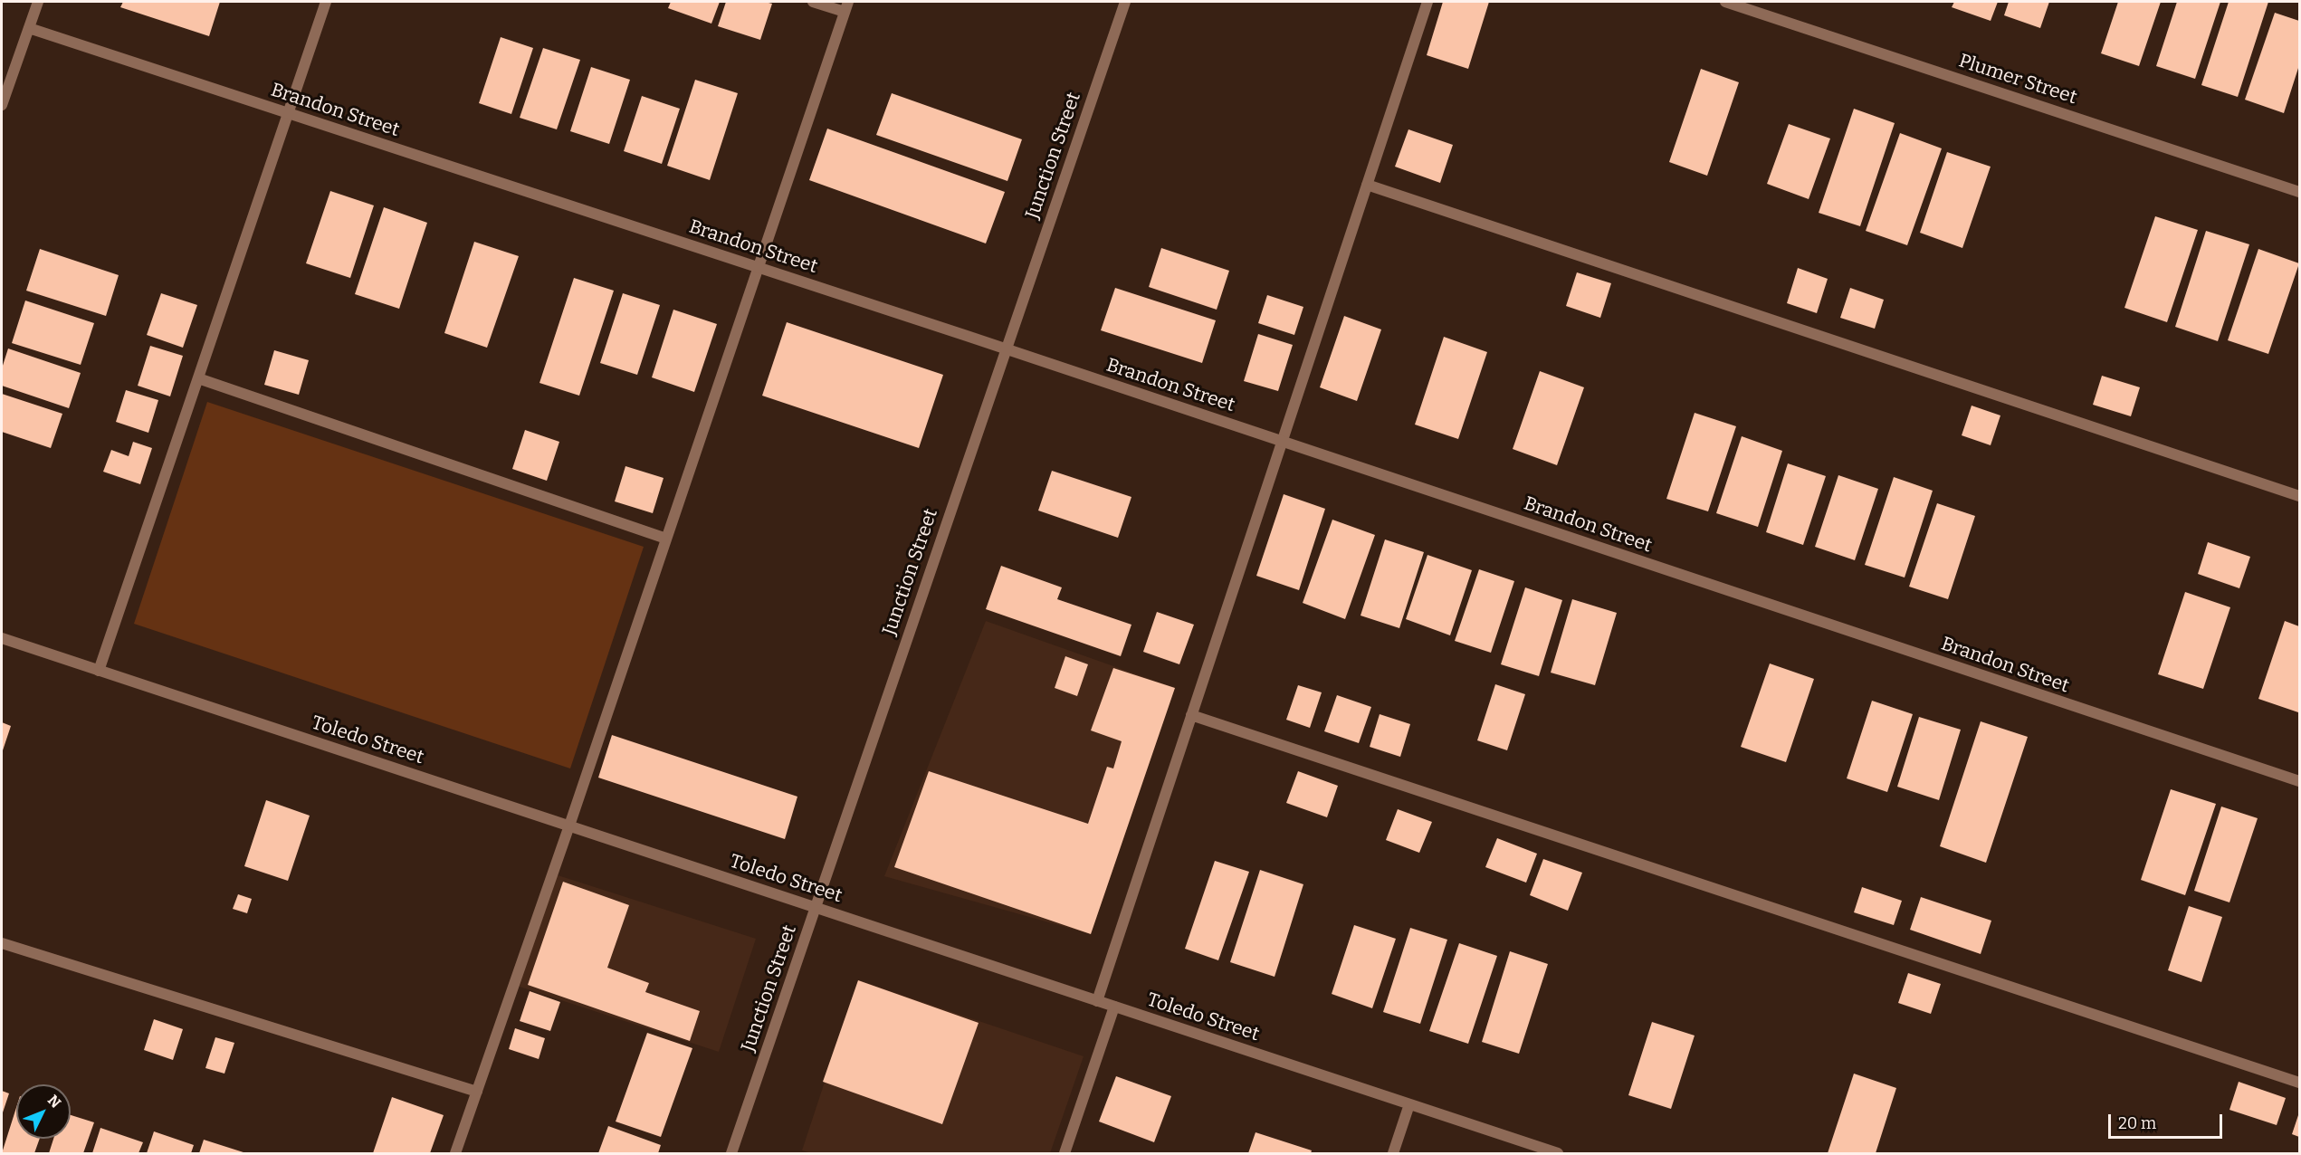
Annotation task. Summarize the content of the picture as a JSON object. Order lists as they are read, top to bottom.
{
  "streets": {
    "street": [
      "Plumer Street",
      "Brandon Street",
      "Junction Street",
      "Toledo Street"
    ]
  },
  "crossings": [
    ["Brandon Street", "Junction Street"],
    ["Junction Street", "Toledo Street"]
  ],
  "scale_bar": "20 m",
  "north": "top right"
}
